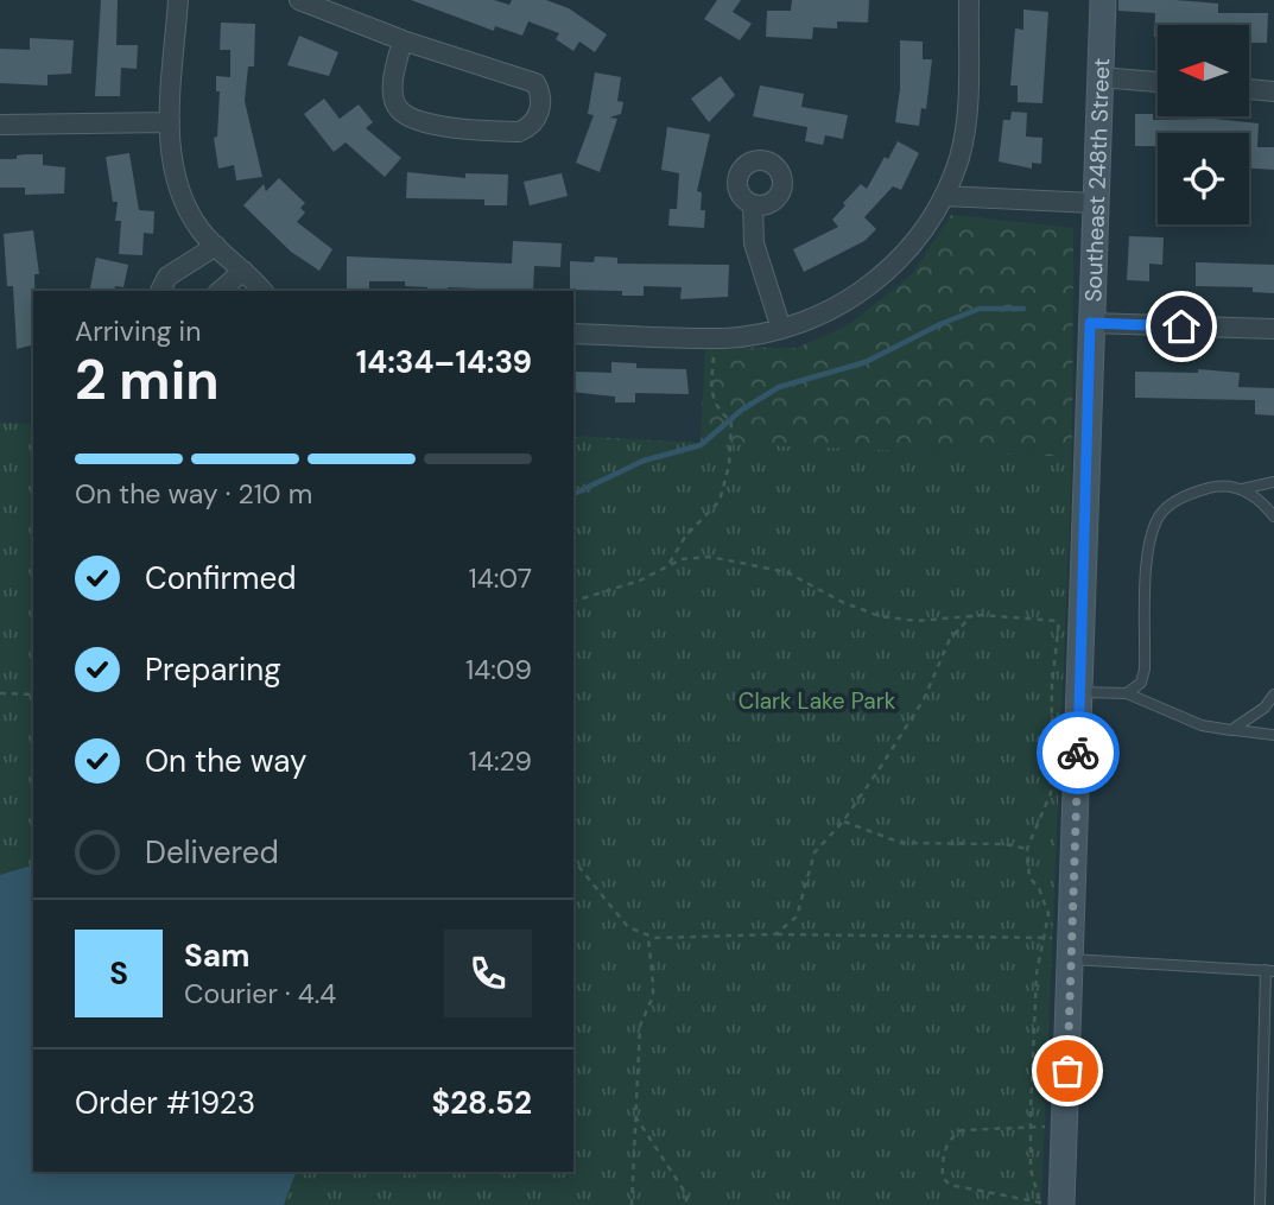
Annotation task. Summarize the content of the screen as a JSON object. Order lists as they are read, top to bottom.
{
  "streets": {
    "street": ["Southeast 248th Street"]
  },
  "parks": ["Clark Lake Park"],
  "north": "left",
  "page": {
    "heading": ["2 min", "Arriving in", "14:34–14:39"],
    "panel": [
      "Sam",
      "Courier · 4.4",
      "Order #1923",
      "$28.52"
    ],
    "bar": "On the way · 210 m",
    "list": [
      ["Confirmed", "14:07"],
      ["Preparing", "14:09"],
      ["On the way", "14:29"],
      "Delivered"
    ],
    "round": "S"
  }
}
